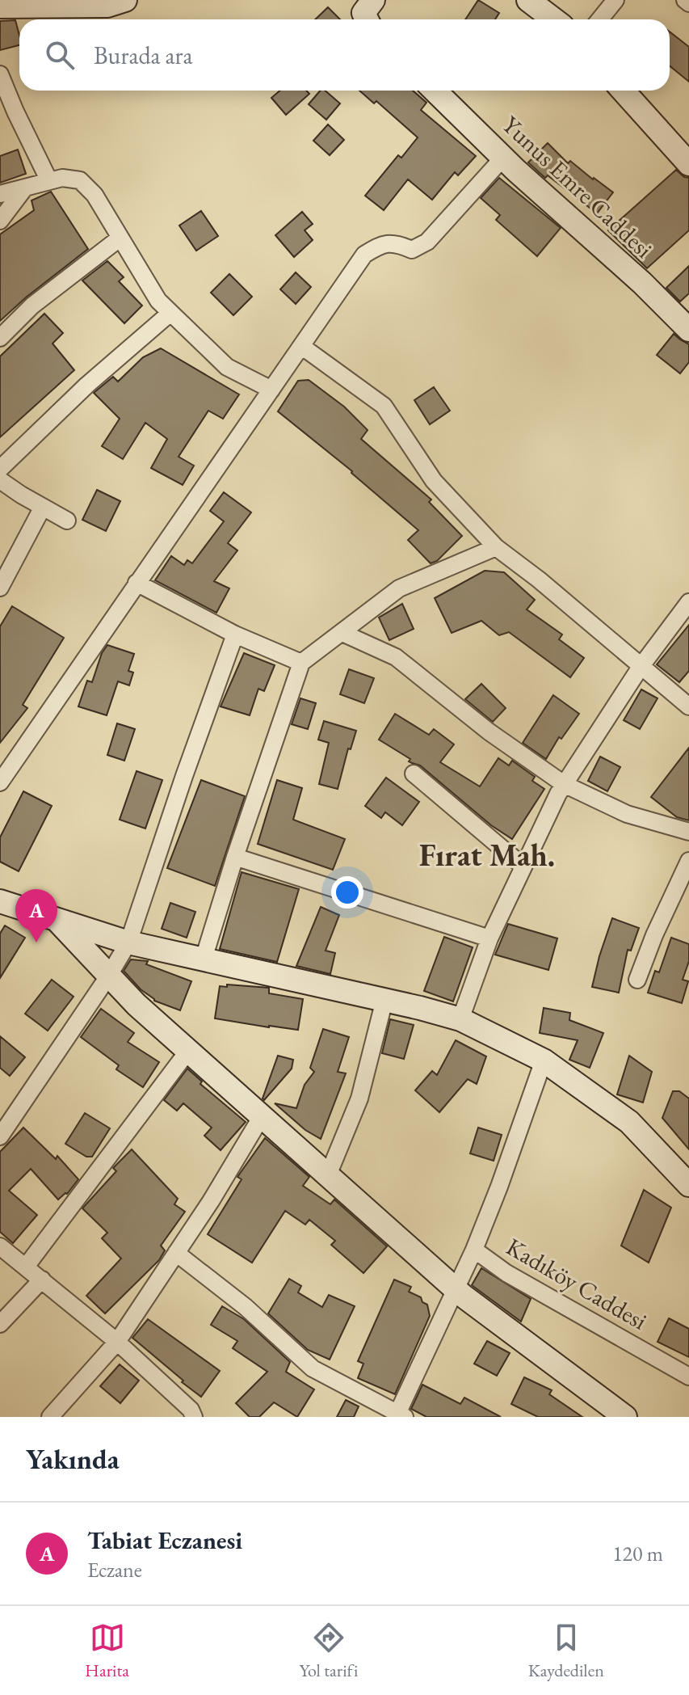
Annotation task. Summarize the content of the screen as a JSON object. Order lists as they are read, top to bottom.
{
  "streets": {
    "street": ["Yunus Emre Caddesi", "Kadıköy Caddesi"]
  },
  "districts": ["Fırat Mah."],
  "page": {
    "search": "Burada ara",
    "pins": "A",
    "heading": "Yakında",
    "list": [
      {
        "mark": "A",
        "name": "Tabiat Eczanesi",
        "note": "Eczane",
        "value": "120 m"
      }
    ],
    "nav": ["Harita", "Yol tarifi", "Kaydedilen"]
  }
}
